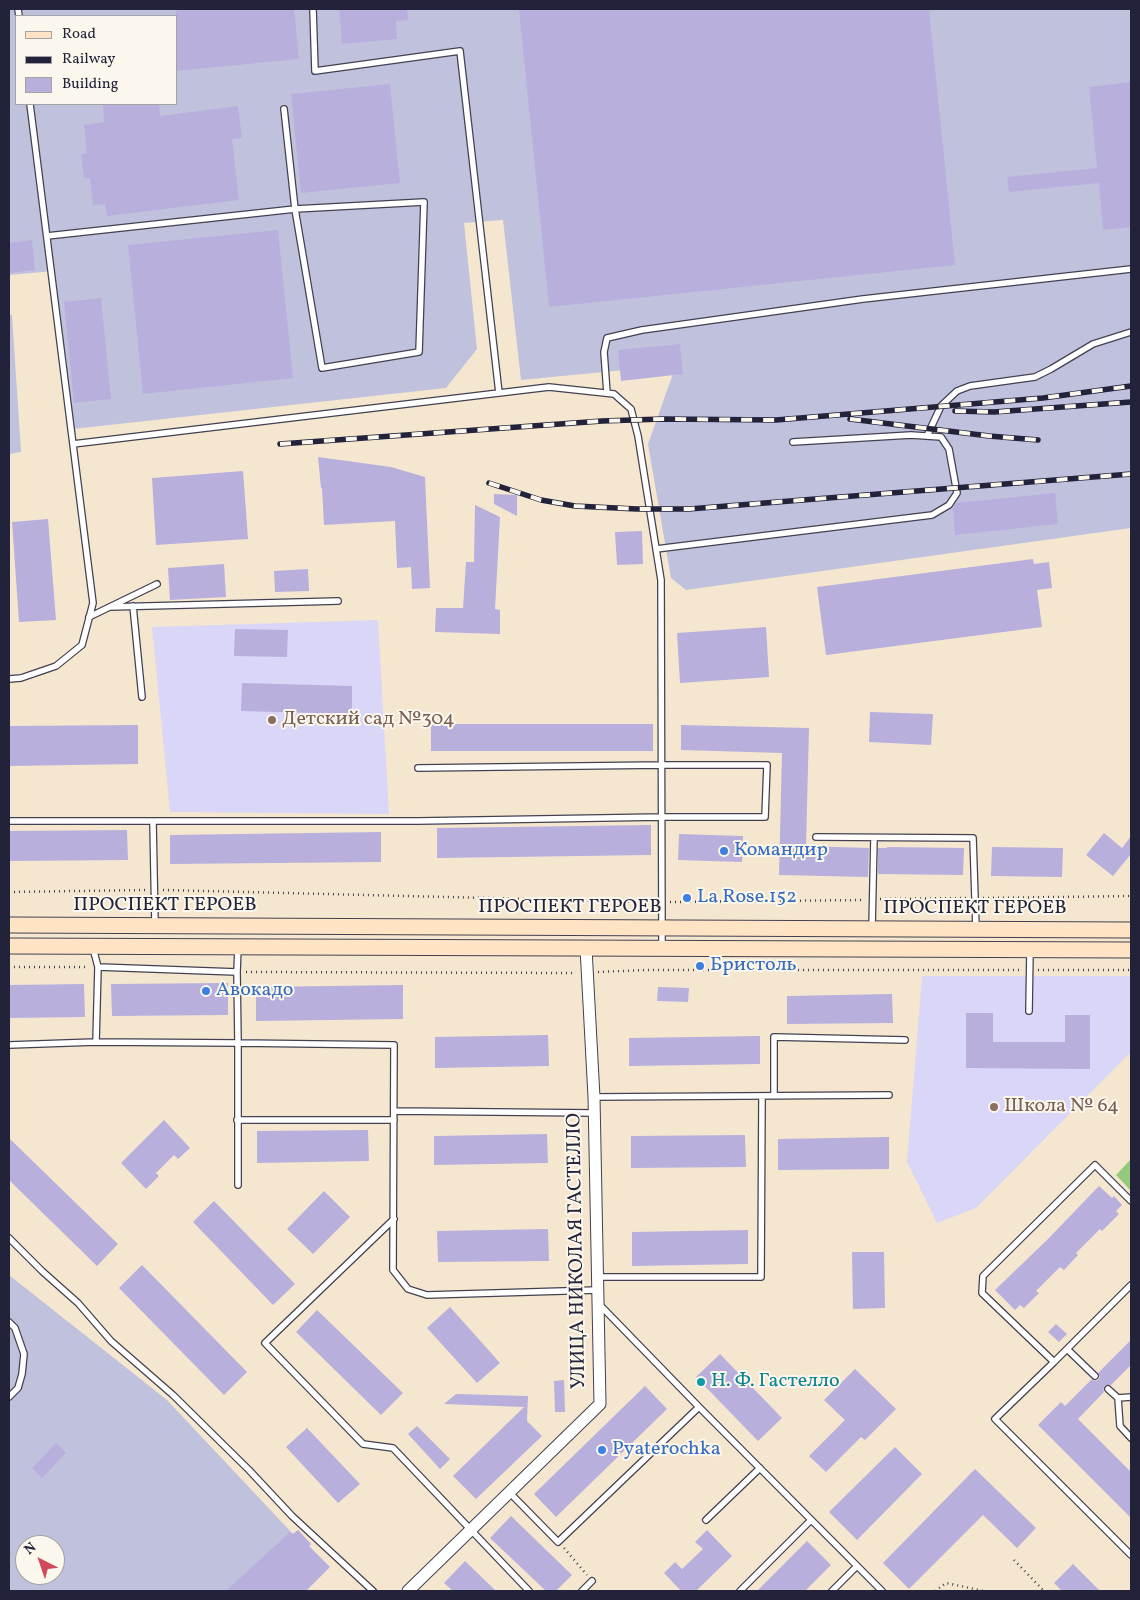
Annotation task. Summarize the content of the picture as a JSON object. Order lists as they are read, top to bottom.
{
  "streets": {
    "main road": ["ПРОСПЕКТ ГЕРОЕВ"],
    "street": ["УЛИЦА НИКОЛАЯ ГАСТЕЛЛО"]
  },
  "crossings": [
    ["ПРОСПЕКТ ГЕРОЕВ", "УЛИЦА НИКОЛАЯ ГАСТЕЛЛО"]
  ],
  "places": [
    "Детский сад №304",
    "Командир",
    "La Rose.152",
    "Бристоль",
    "Авокадо",
    "Школа № 64",
    "Н. Ф. Гастелло",
    "Pyaterochka"
  ],
  "legend": ["Road", "Railway", "Building"],
  "north": "top left"
}
